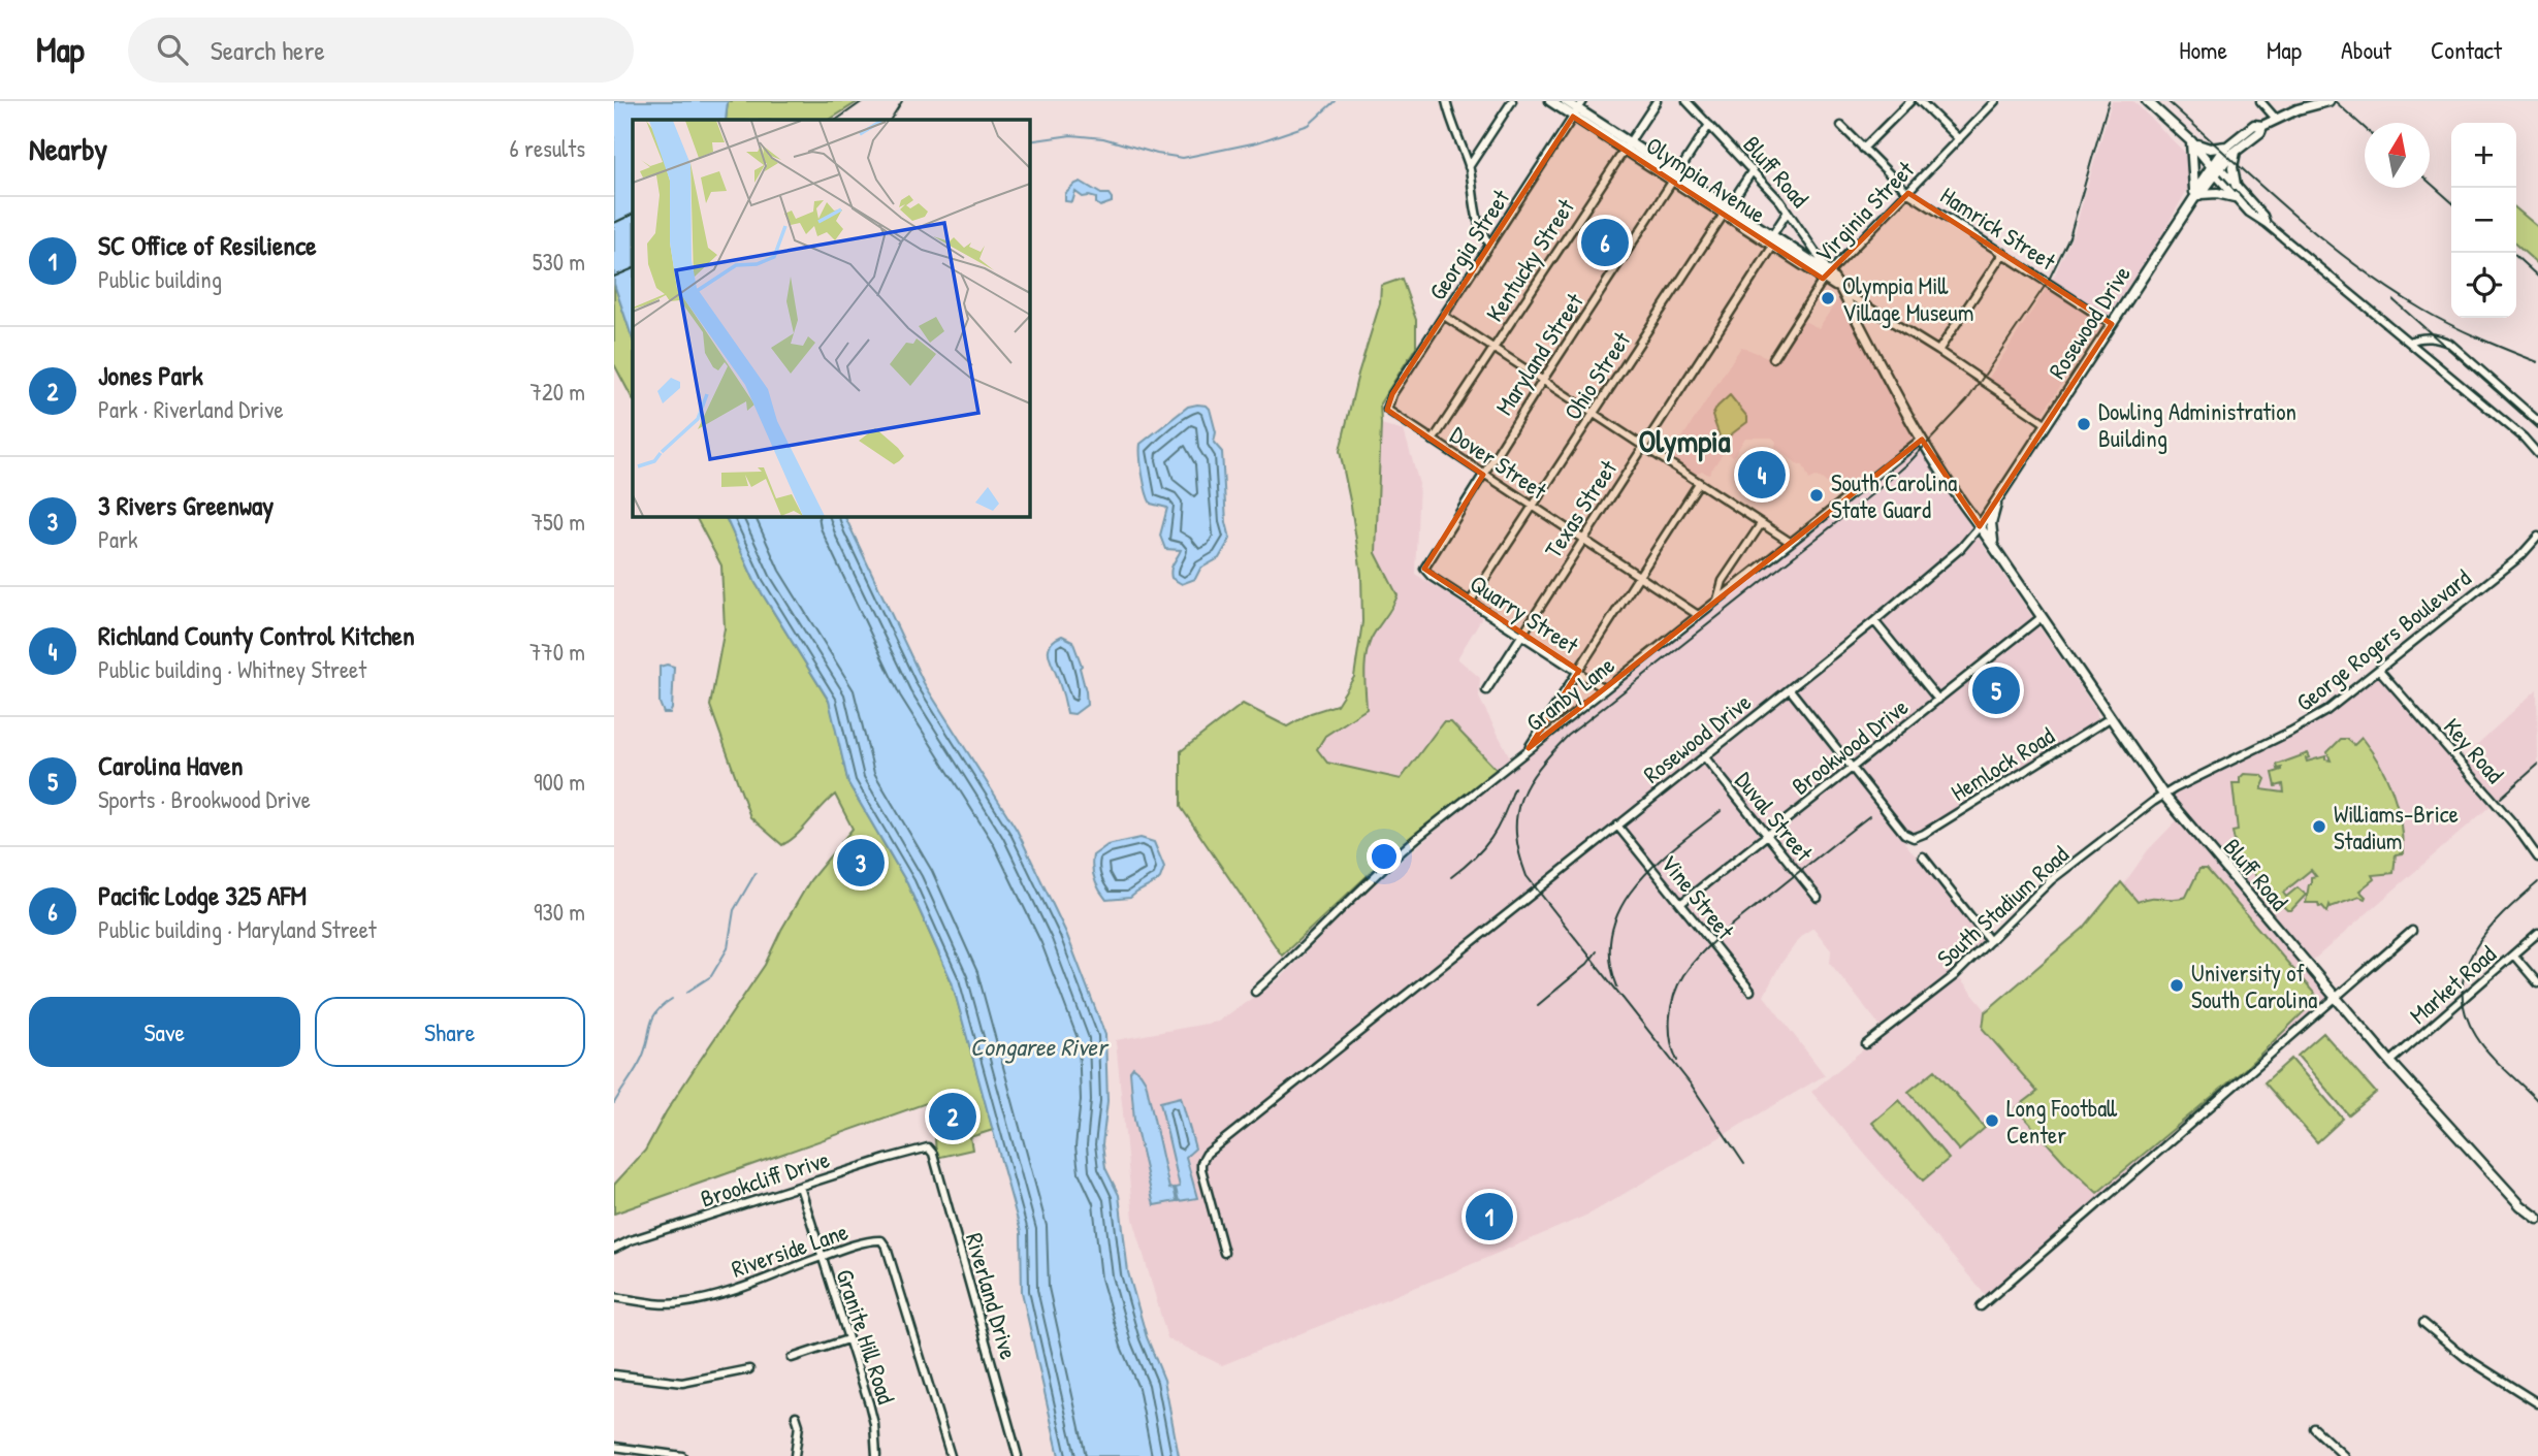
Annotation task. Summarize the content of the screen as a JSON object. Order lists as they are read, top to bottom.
{
  "streets": {
    "main road": ["Bluff Road", "Olympia Avenue", "Rosewood Drive"],
    "street": [
      "Virginia Street",
      "Hamrick Street",
      "Georgia Street",
      "Kentucky Street",
      "Maryland Street",
      "Ohio Street",
      "Dover Street",
      "Texas Street",
      "Quarry Street",
      "George Rogers Boulevard",
      "Granby Lane",
      "Brookwood Drive",
      "Key Road",
      "Hemlock Road",
      "Duval Street",
      "Vine Street",
      "South Stadium Road",
      "Market Road",
      "Brookcliff Drive",
      "Riverside Lane",
      "Riverland Drive",
      "Granite Hill Road"
    ]
  },
  "crossings": [
    ["Bluff Road", "Olympia Avenue"],
    ["Bluff Road", "Virginia Street"],
    ["Bluff Road", "Rosewood Drive"],
    ["Bluff Road", "Maryland Street"],
    ["Bluff Road", "Ohio Street"],
    ["Bluff Road", "Texas Street"],
    ["Bluff Road", "George Rogers Boulevard"],
    ["Bluff Road", "Granby Lane"],
    ["Bluff Road", "Brookwood Drive"],
    ["Bluff Road", "Hemlock Road"],
    ["Bluff Road", "South Stadium Road"],
    ["Bluff Road", "Market Road"],
    ["Olympia Avenue", "Virginia Street"],
    ["Olympia Avenue", "Georgia Street"],
    ["Olympia Avenue", "Kentucky Street"],
    ["Olympia Avenue", "Rosewood Drive"],
    ["Olympia Avenue", "Maryland Street"],
    ["Olympia Avenue", "Ohio Street"],
    ["Olympia Avenue", "Texas Street"],
    ["Virginia Street", "Hamrick Street"],
    ["Hamrick Street", "Rosewood Drive"],
    ["Georgia Street", "Dover Street"],
    ["Kentucky Street", "Dover Street"],
    ["Rosewood Drive", "Duval Street"],
    ["Rosewood Drive", "Vine Street"],
    ["Maryland Street", "Dover Street"],
    ["Maryland Street", "Quarry Street"],
    ["Ohio Street", "Dover Street"],
    ["Ohio Street", "Quarry Street"],
    ["Dover Street", "Texas Street"],
    ["Dover Street", "Granby Lane"],
    ["Texas Street", "Quarry Street"],
    ["Quarry Street", "Granby Lane"],
    ["George Rogers Boulevard", "Key Road"],
    ["George Rogers Boulevard", "South Stadium Road"],
    ["Brookwood Drive", "Hemlock Road"],
    ["Brookwood Drive", "Duval Street"],
    ["Brookwood Drive", "Vine Street"],
    ["Brookcliff Drive", "Riverland Drive"],
    ["Brookcliff Drive", "Granite Hill Road"],
    ["Riverside Lane", "Granite Hill Road"]
  ],
  "districts": ["Olympia"],
  "water": ["Congaree River"],
  "places": [
    "Olympia Mill Village Museum",
    "Dowling Administration Building",
    "South Carolina State Guard",
    "Williams-Brice Stadium",
    "University of South Carolina",
    "Long Football Center"
  ],
  "north": "top",
  "page": {
    "header": "Map",
    "search": "Search here",
    "nav": [
      "Home",
      "Map",
      "About",
      "Contact"
    ],
    "heading": ["Nearby", "6 results"],
    "map_buttons": ["+", "−"],
    "list": [
      {
        "mark": "1",
        "name": "SC Office of Resilience",
        "note": "Public building",
        "value": "530 m"
      },
      {
        "mark": "2",
        "name": "Jones Park",
        "note": "Park · Riverland Drive",
        "value": "720 m"
      },
      {
        "mark": "3",
        "name": "3 Rivers Greenway",
        "note": "Park",
        "value": "750 m"
      },
      {
        "mark": "4",
        "name": "Richland County Control Kitchen",
        "note": "Public building · Whitney Street",
        "value": "770 m"
      },
      {
        "mark": "5",
        "name": "Carolina Haven",
        "note": "Sports · Brookwood Drive",
        "value": "900 m"
      },
      {
        "mark": "6",
        "name": "Pacific Lodge 325 AFM",
        "note": "Public building · Maryland Street",
        "value": "930 m"
      }
    ],
    "pins": [
      "6",
      "4",
      "5",
      "3",
      "2",
      "1"
    ],
    "buttons": ["Save", "Share"]
  }
}
